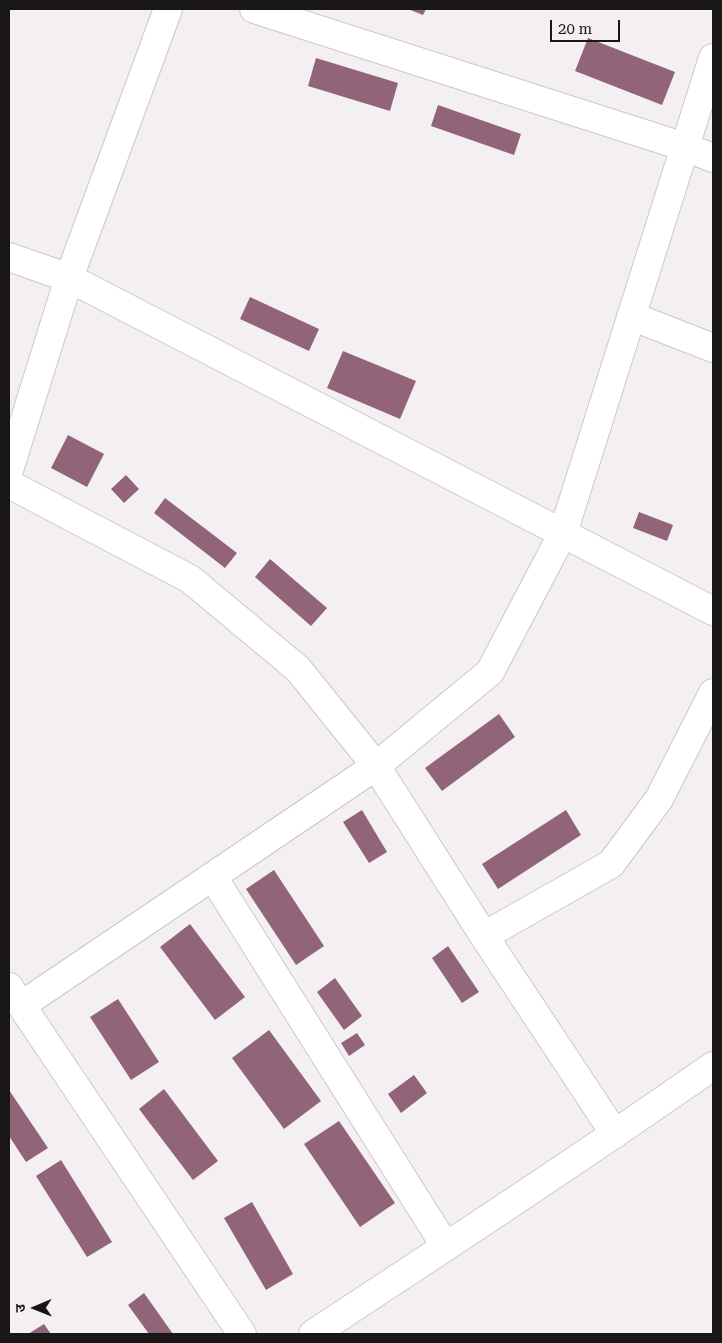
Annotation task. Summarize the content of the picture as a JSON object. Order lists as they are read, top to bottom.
{
  "scale_bar": "20 m",
  "north": "left"
}
